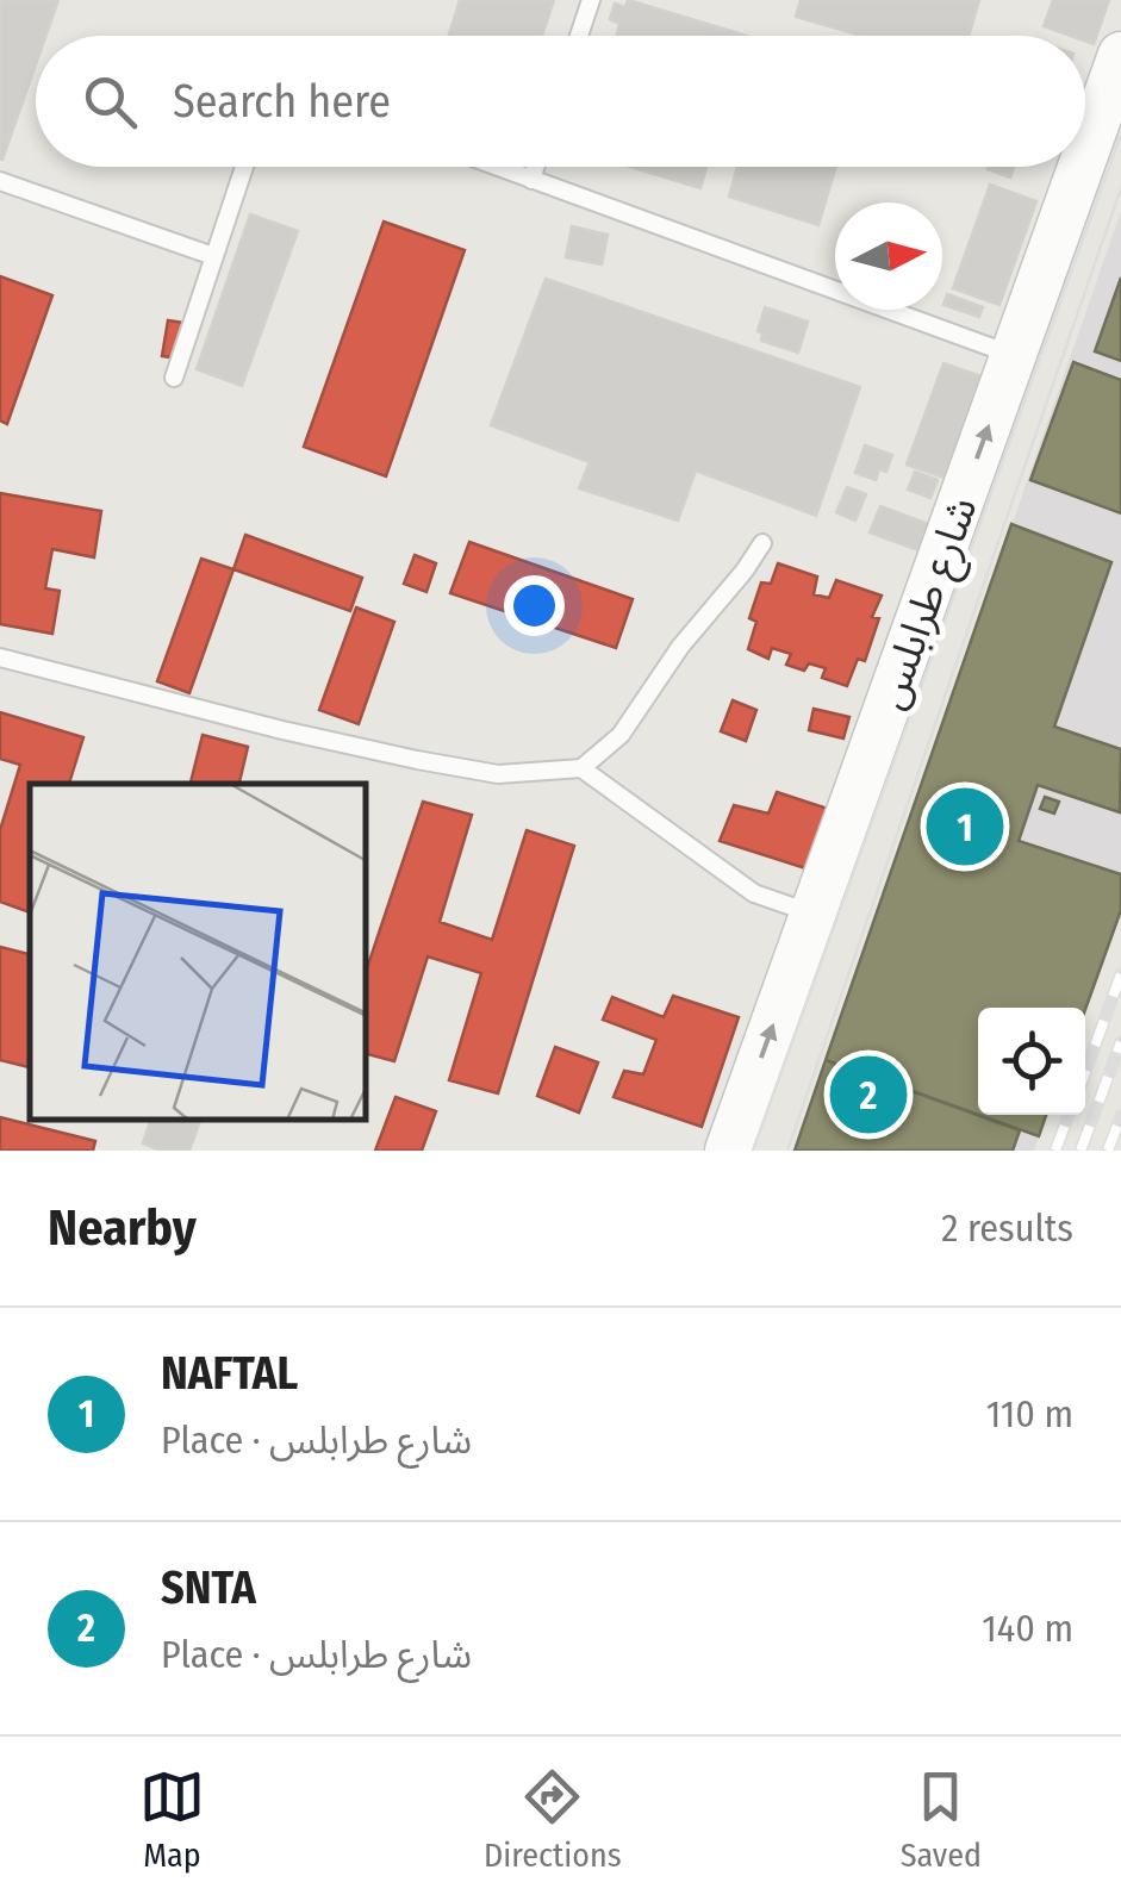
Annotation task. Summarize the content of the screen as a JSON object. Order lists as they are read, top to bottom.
{
  "streets": {
    "main road": ["شارع طرابلس"]
  },
  "one_way": ["شارع طرابلس"],
  "north": "right",
  "page": {
    "search": "Search here",
    "pins": ["1", "2"],
    "heading": ["Nearby", "2 results"],
    "list": [
      {
        "mark": "1",
        "name": "NAFTAL",
        "note": "Place · شارع طرابلس",
        "value": "110 m"
      },
      {
        "mark": "2",
        "name": "SNTA",
        "note": "Place · شارع طرابلس",
        "value": "140 m"
      }
    ],
    "nav": ["Map", "Directions", "Saved"]
  }
}
